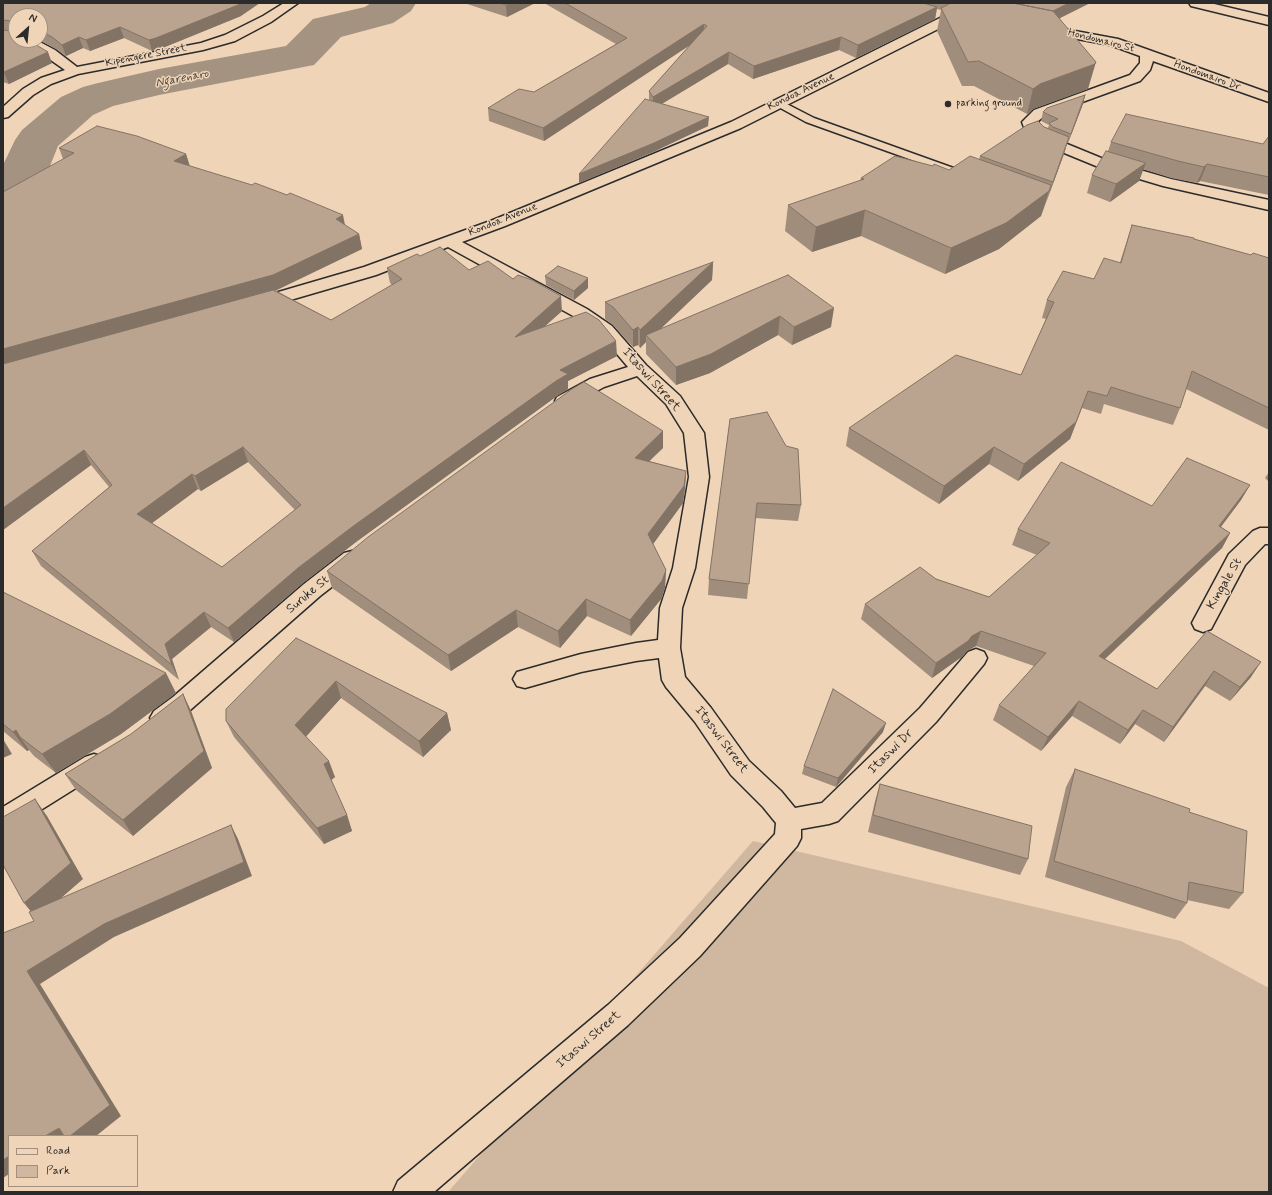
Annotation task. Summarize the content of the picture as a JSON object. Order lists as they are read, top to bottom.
{
  "streets": {
    "street": [
      "Hondomairo St",
      "Kipengere Street",
      "Hondomairo Dr",
      "Kondoa Avenue",
      "Itaswi Street",
      "Kingale St",
      "Suruke St",
      "Itaswi Dr"
    ]
  },
  "crossings": [
    ["Hondomairo St", "Hondomairo Dr"],
    ["Kondoa Avenue", "Itaswi Street"],
    ["Itaswi Street", "Itaswi Dr"]
  ],
  "water": ["Ngarenaro"],
  "places": ["parking ground"],
  "legend": ["Road", "Park"],
  "north": "top right"
}
